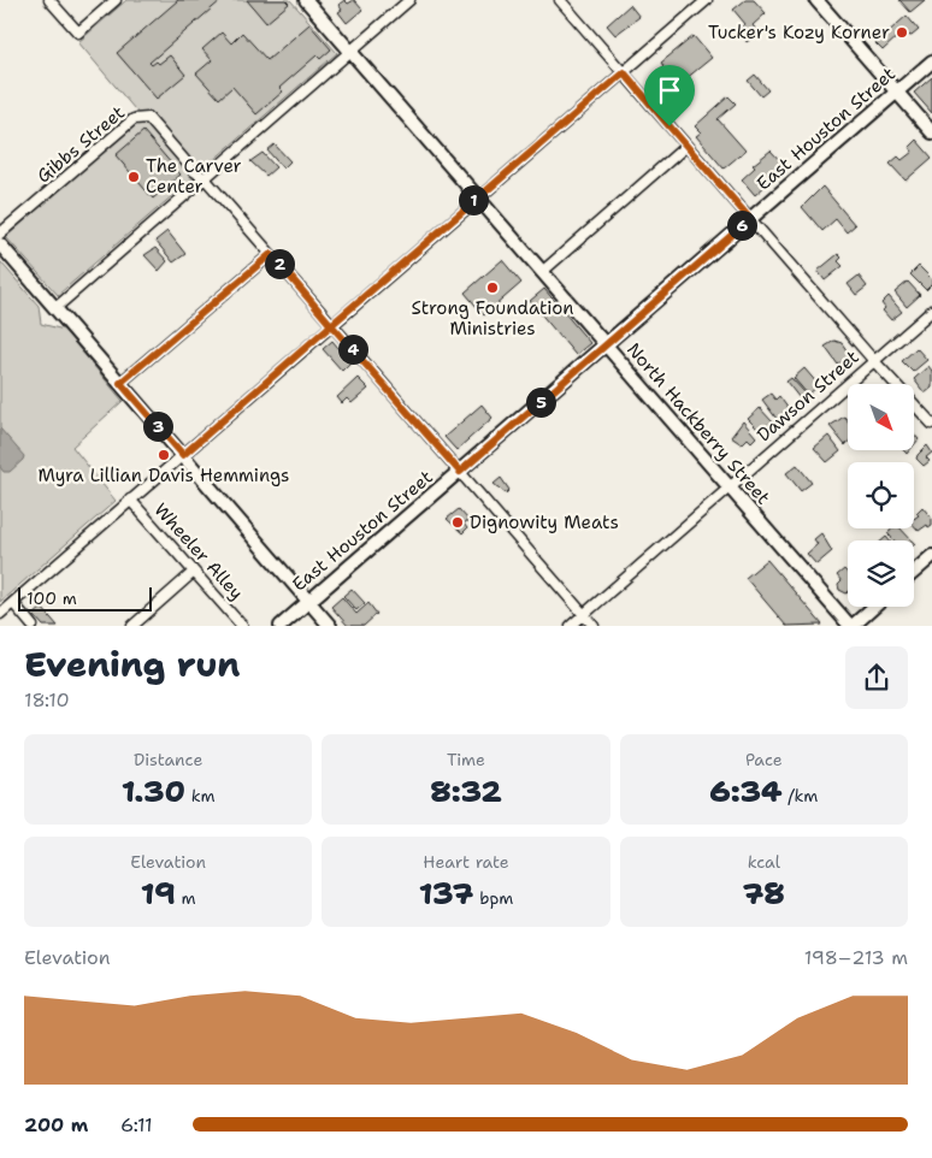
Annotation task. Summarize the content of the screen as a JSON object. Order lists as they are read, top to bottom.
{
  "streets": {
    "main road": ["East Houston Street", "North Hackberry Street"],
    "street": ["Gibbs Street", "Dawson Street", "Wheeler Alley"]
  },
  "crossings": [
    ["East Houston Street", "Gibbs Street"],
    ["East Houston Street", "North Hackberry Street"],
    ["Gibbs Street", "Dawson Street"],
    ["Dawson Street", "North Hackberry Street"]
  ],
  "places": [
    "Tucker's Kozy Korner",
    "The Carver Center",
    "Strong Foundation Ministries",
    "Myra Lillian Davis Hemmings",
    "Dignowity Meats"
  ],
  "scale_bar": "100 m",
  "north": "bottom right",
  "page": {
    "pins": [
      "1",
      "6",
      "2",
      "4",
      "5",
      "3"
    ],
    "scale": "100 m",
    "heading": ["Evening run", "18:10"],
    "stats": [
      ["Distance", "1.30 km"],
      ["Time", "8:32"],
      ["Pace", "6:34 /km"],
      ["Elevation", "19 m"],
      ["Heart rate", "137 bpm"],
      ["kcal", "78"]
    ],
    "chart": ["Elevation", "198–213 m"],
    "list": [
      {
        "name": "200 m",
        "note": "6:11"
      }
    ]
  }
}
